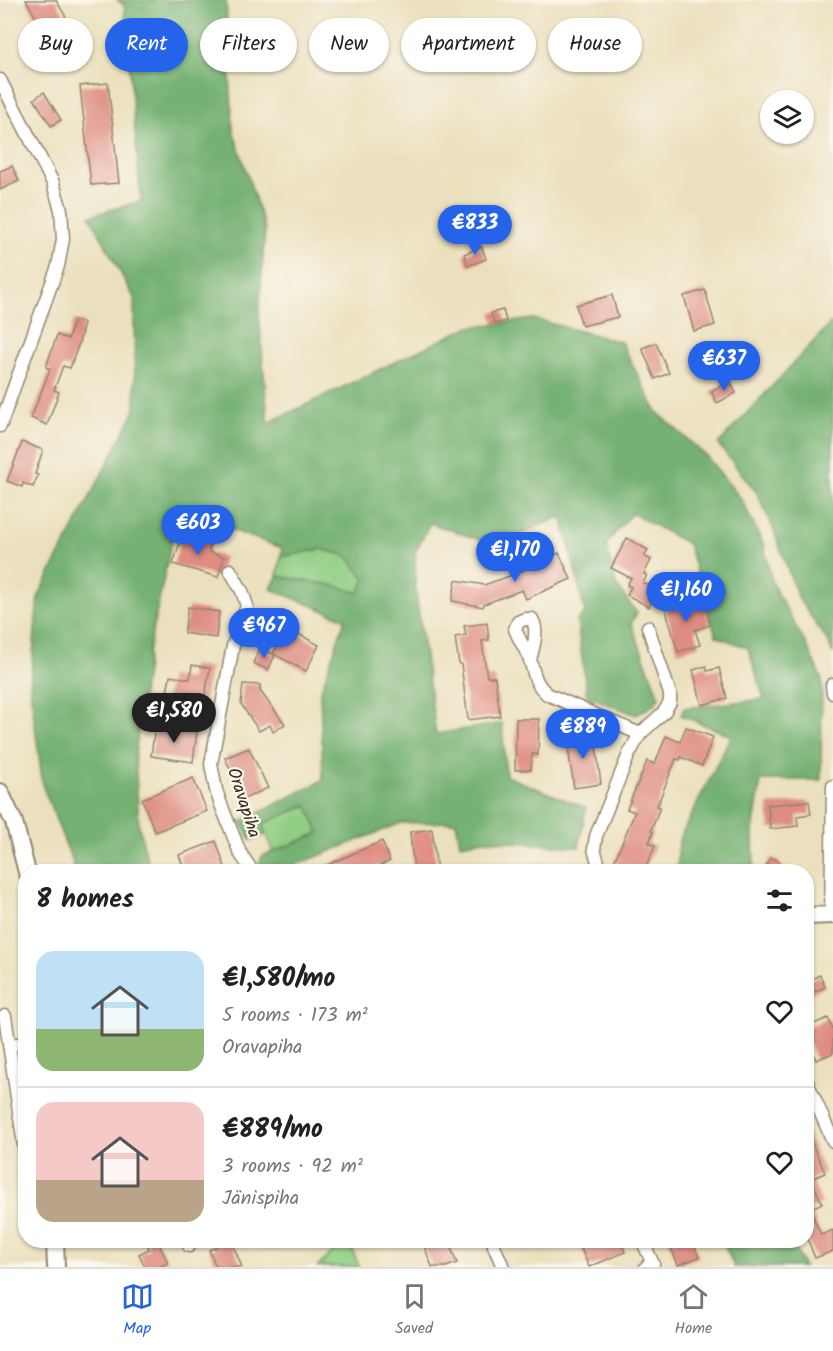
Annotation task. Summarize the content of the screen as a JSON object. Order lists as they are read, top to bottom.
{
  "streets": {
    "street": ["Oravapiha"]
  },
  "page": {
    "chip": [
      "Buy",
      "Rent",
      "Filters",
      "New",
      "Apartment",
      "House"
    ],
    "price": [
      "€833",
      "€637",
      "€603",
      "€1,170",
      "€1,160",
      "€967",
      "€1,580",
      "€889"
    ],
    "heading": "8 homes",
    "list": [
      {
        "name": "€1,580/mo",
        "note": "5 rooms · 173 m² · Oravapiha"
      },
      {
        "name": "€889/mo",
        "note": "3 rooms · 92 m² · Jänispiha"
      }
    ],
    "tabs": ["Map", "Saved", "Home"]
  }
}
